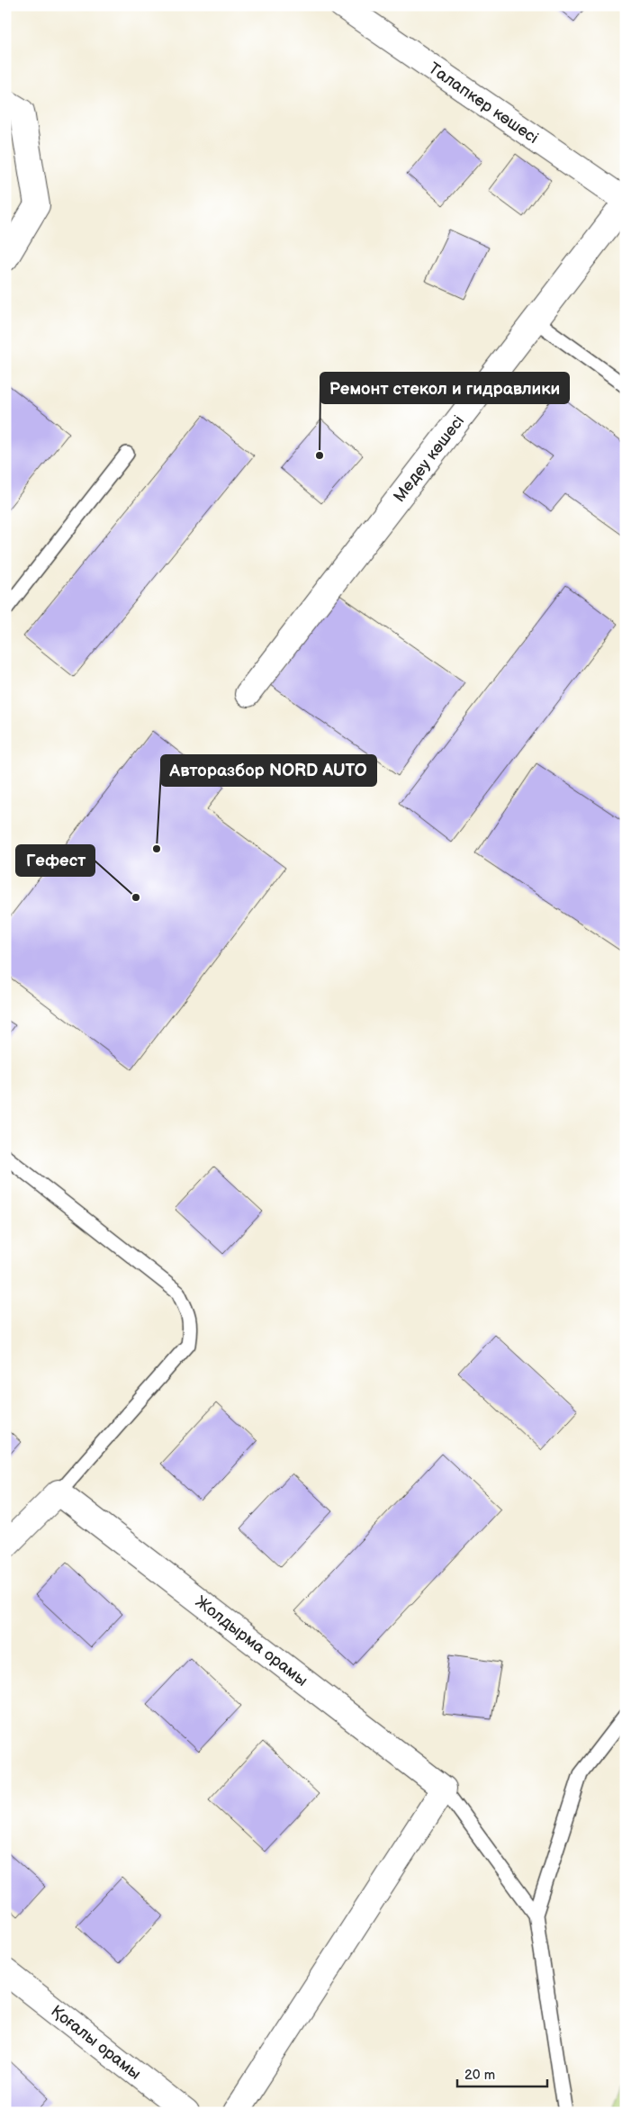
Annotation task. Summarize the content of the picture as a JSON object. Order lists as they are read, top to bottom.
{
  "streets": {
    "street": [
      "Талапкер көшесі",
      "Медеу көшесі",
      "Жолдырма орамы",
      "Қоғалы орамы"
    ]
  },
  "crossings": [
    ["Талапкер көшесі", "Медеу көшесі"]
  ],
  "places": ["Ремонт стекол и гидравлики", "Авторазбор NORD AUTO", "Гефест"],
  "scale_bar": "20 m"
}
